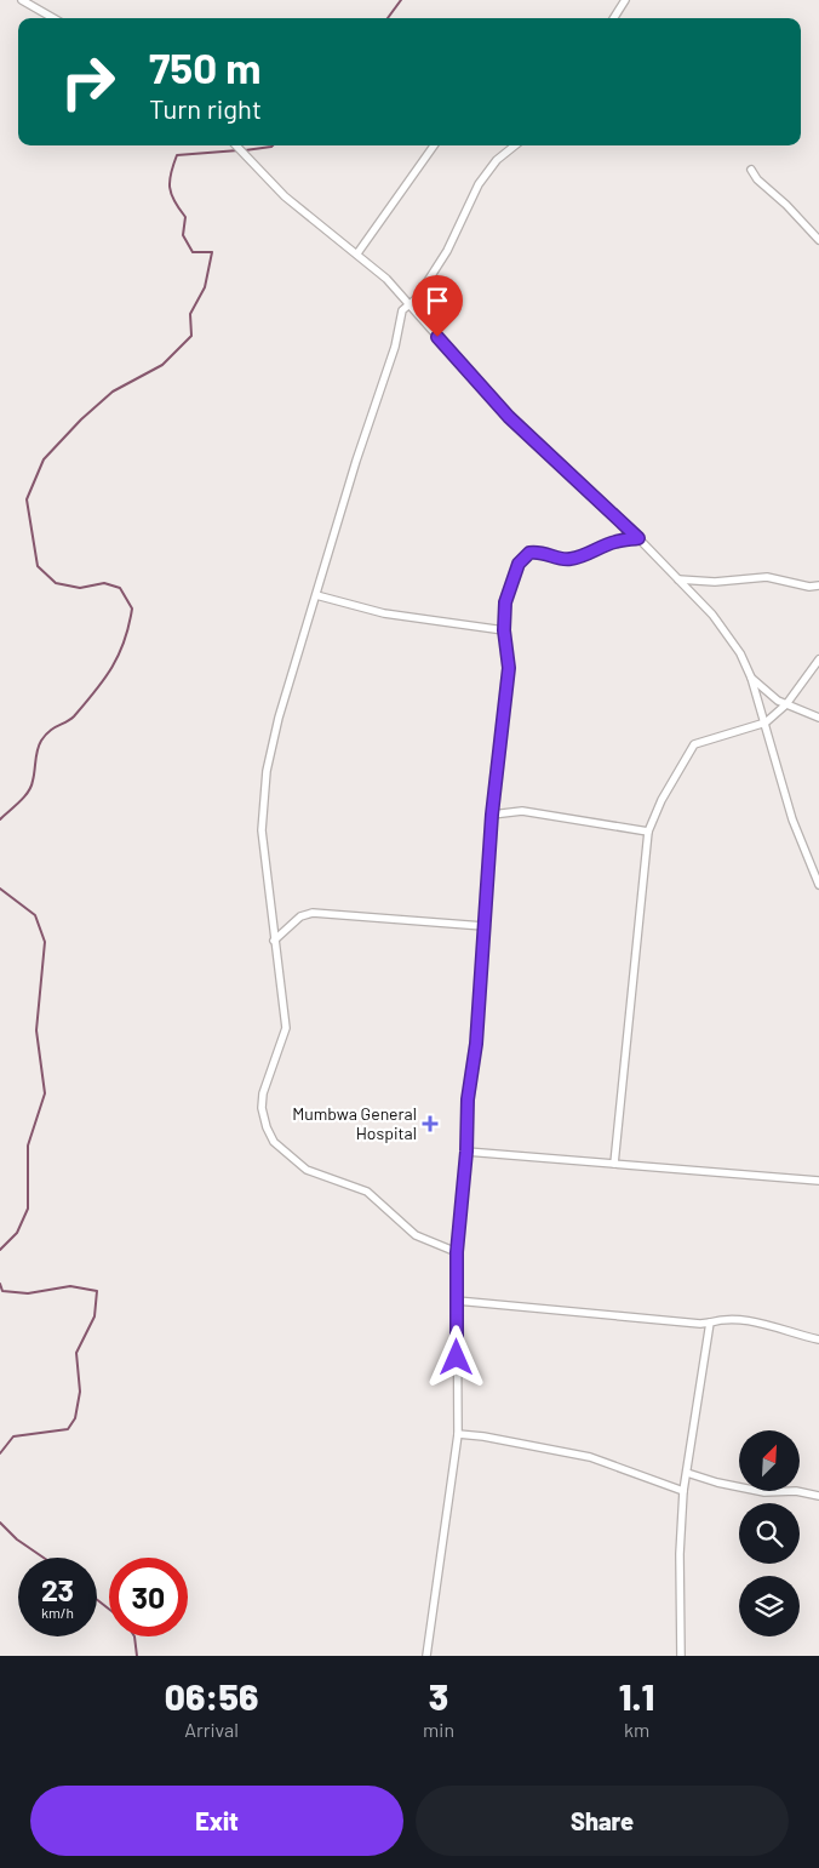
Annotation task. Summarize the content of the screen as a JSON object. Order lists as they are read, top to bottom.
{
  "places": {
    "health": ["Mumbwa General Hospital"]
  },
  "north": "top right",
  "page": {
    "turn": ["750 m", "Turn right"],
    "speed": "23 km/h",
    "limit": "30",
    "eta": [
      "06:56",
      "Arrival",
      "3",
      "min",
      "1.1",
      "km"
    ],
    "buttons": ["Exit", "Share"]
  }
}
